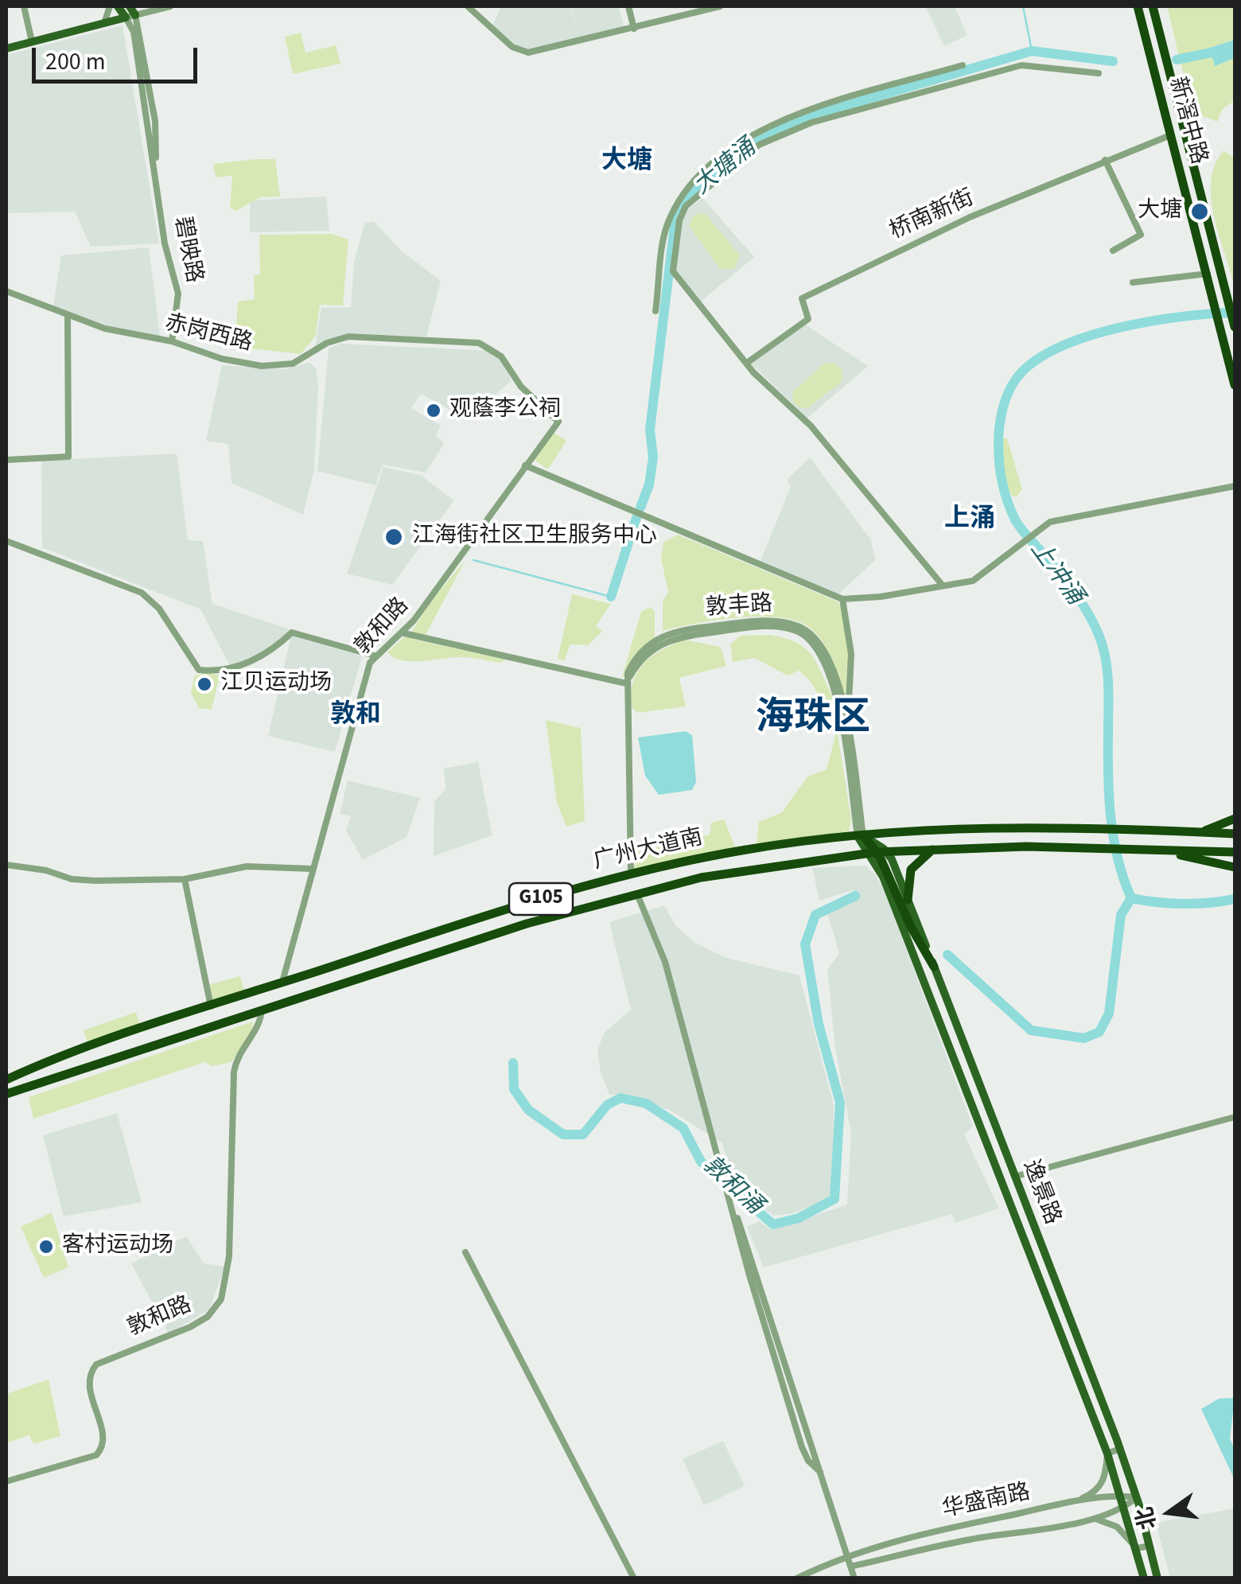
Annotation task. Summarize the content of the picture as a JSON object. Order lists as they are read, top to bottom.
{
  "streets": {
    "highway": ["新滘中路", "广州大道南", "G105"],
    "main road": ["碧映路", "逸景路"],
    "street": [
      "桥南新街",
      "赤岗西路",
      "敦丰路",
      "敦和路",
      "华盛南路"
    ]
  },
  "crossings": [
    ["新滘中路", "桥南新街"],
    ["碧映路", "赤岗西路"],
    ["赤岗西路", "敦和路"],
    ["敦丰路", "广州大道南"],
    ["敦和路", "广州大道南"],
    ["广州大道南", "逸景路"],
    ["逸景路", "华盛南路"]
  ],
  "districts": [
    "大塘",
    "上涌",
    "敦和",
    "海珠区"
  ],
  "water": ["大塘涌", "上冲涌", "敦和涌"],
  "places": [
    "大塘",
    "观蔭李公祠",
    "江海街社区卫生服务中心",
    "江贝运动场",
    "客村运动场"
  ],
  "scale_bar": "200 m",
  "north": "left"
}
